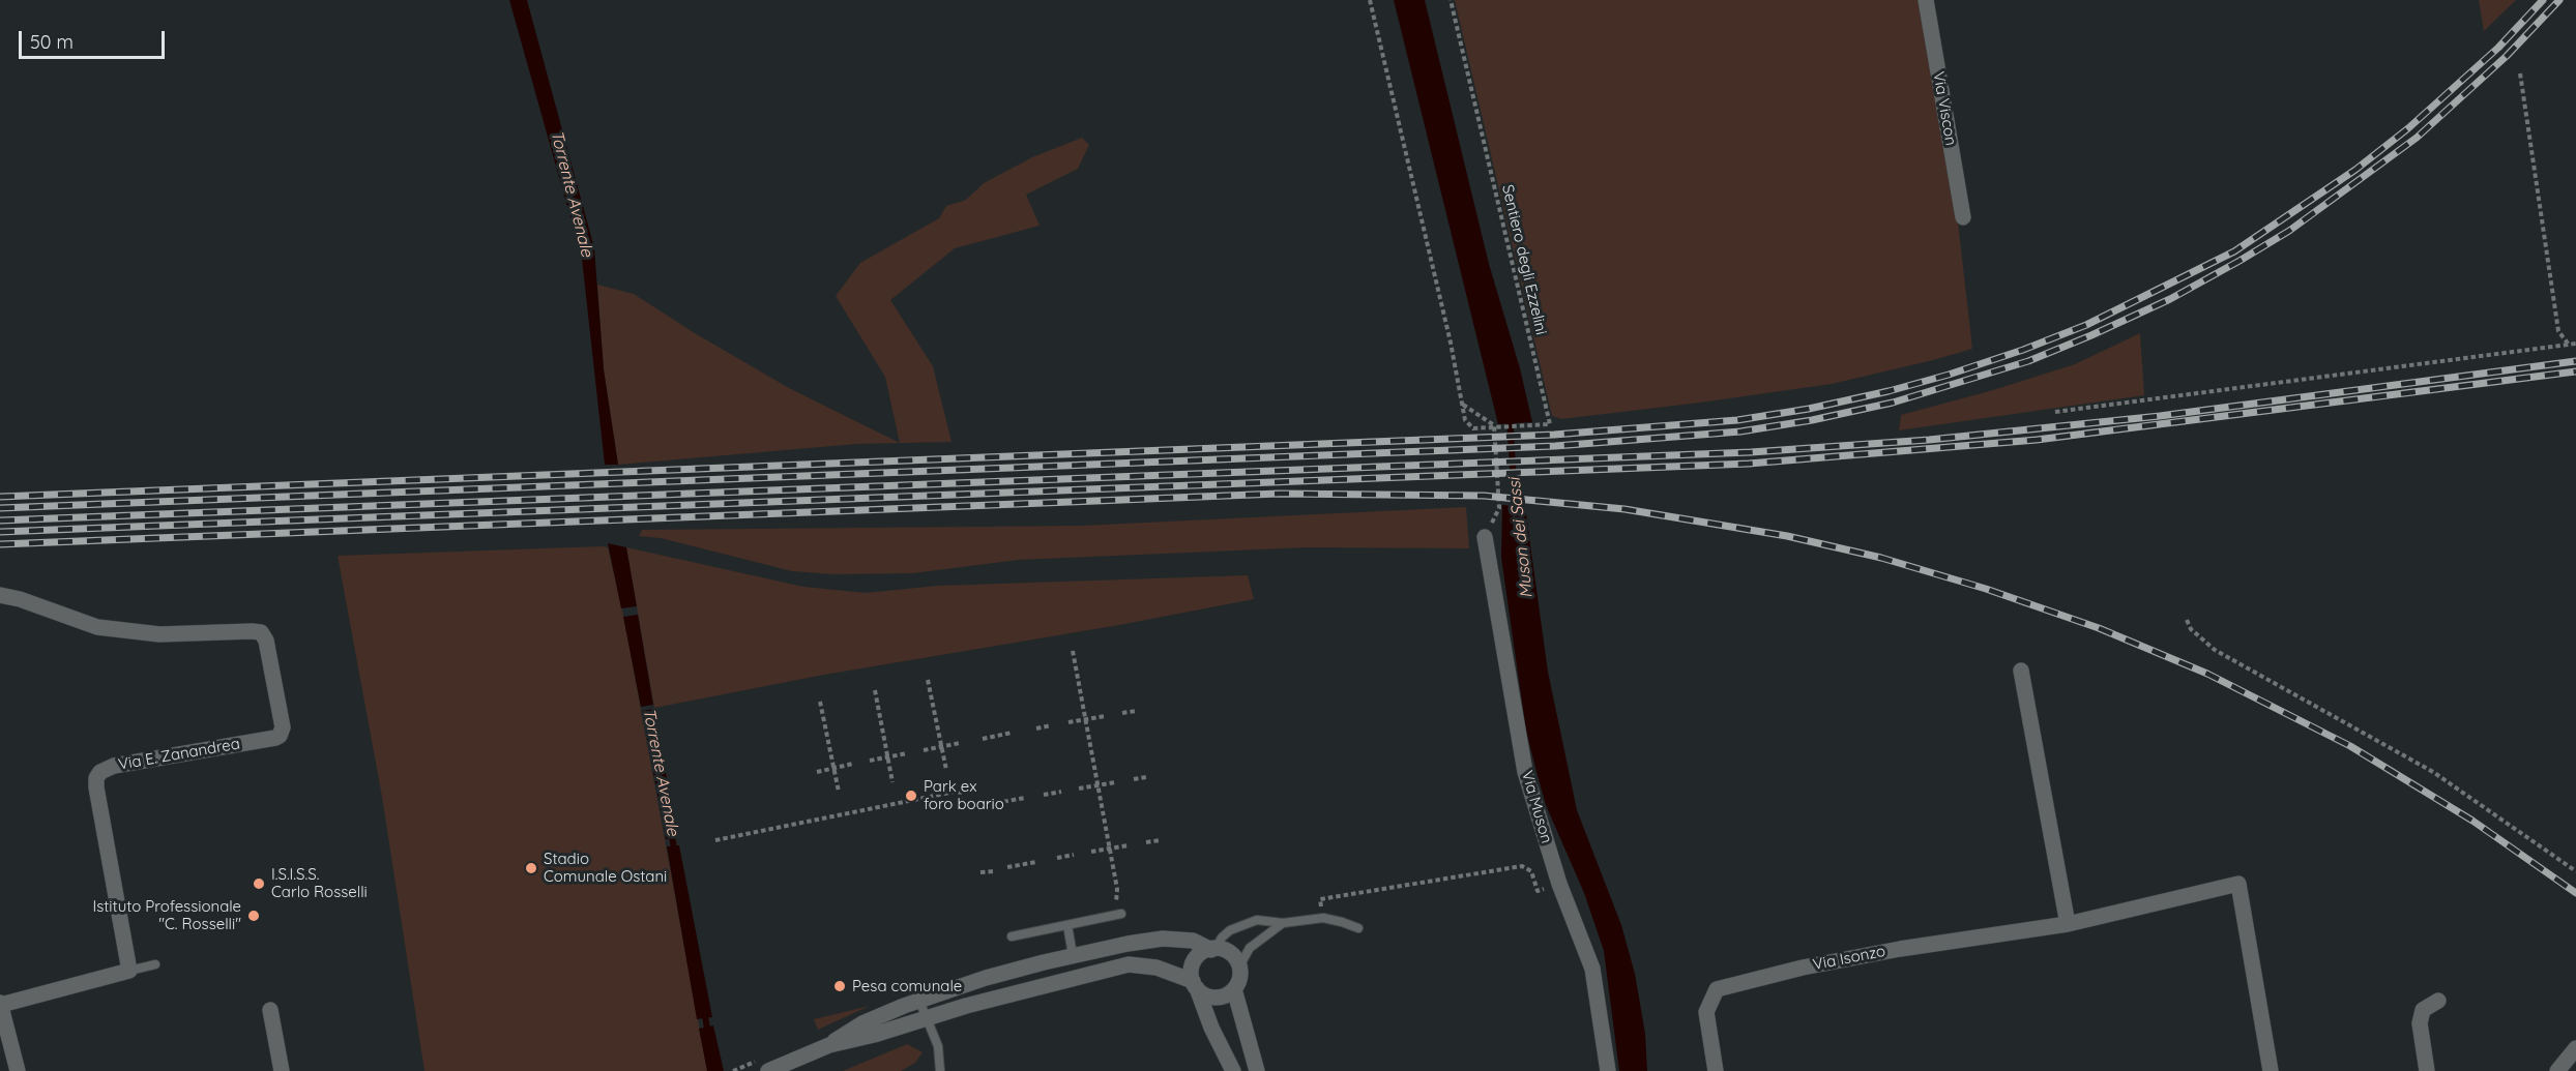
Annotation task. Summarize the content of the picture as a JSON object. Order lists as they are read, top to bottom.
{
  "streets": {
    "street": [
      "Via Viscon",
      "Via E. Zanandrea",
      "Via Muson",
      "Via Isonzo"
    ],
    "path": ["Sentiero degli Ezzelini"]
  },
  "water": ["Torrente Avenale", "Muson dei Sassi"],
  "places": [
    "Park ex foro boario",
    "Stadio Comunale Ostani",
    "I.S.I.S.S. Carlo Rosselli",
    "Istituto Professionale \"C. Rosselli\"",
    "Pesa comunale"
  ],
  "scale_bar": "50 m"
}
